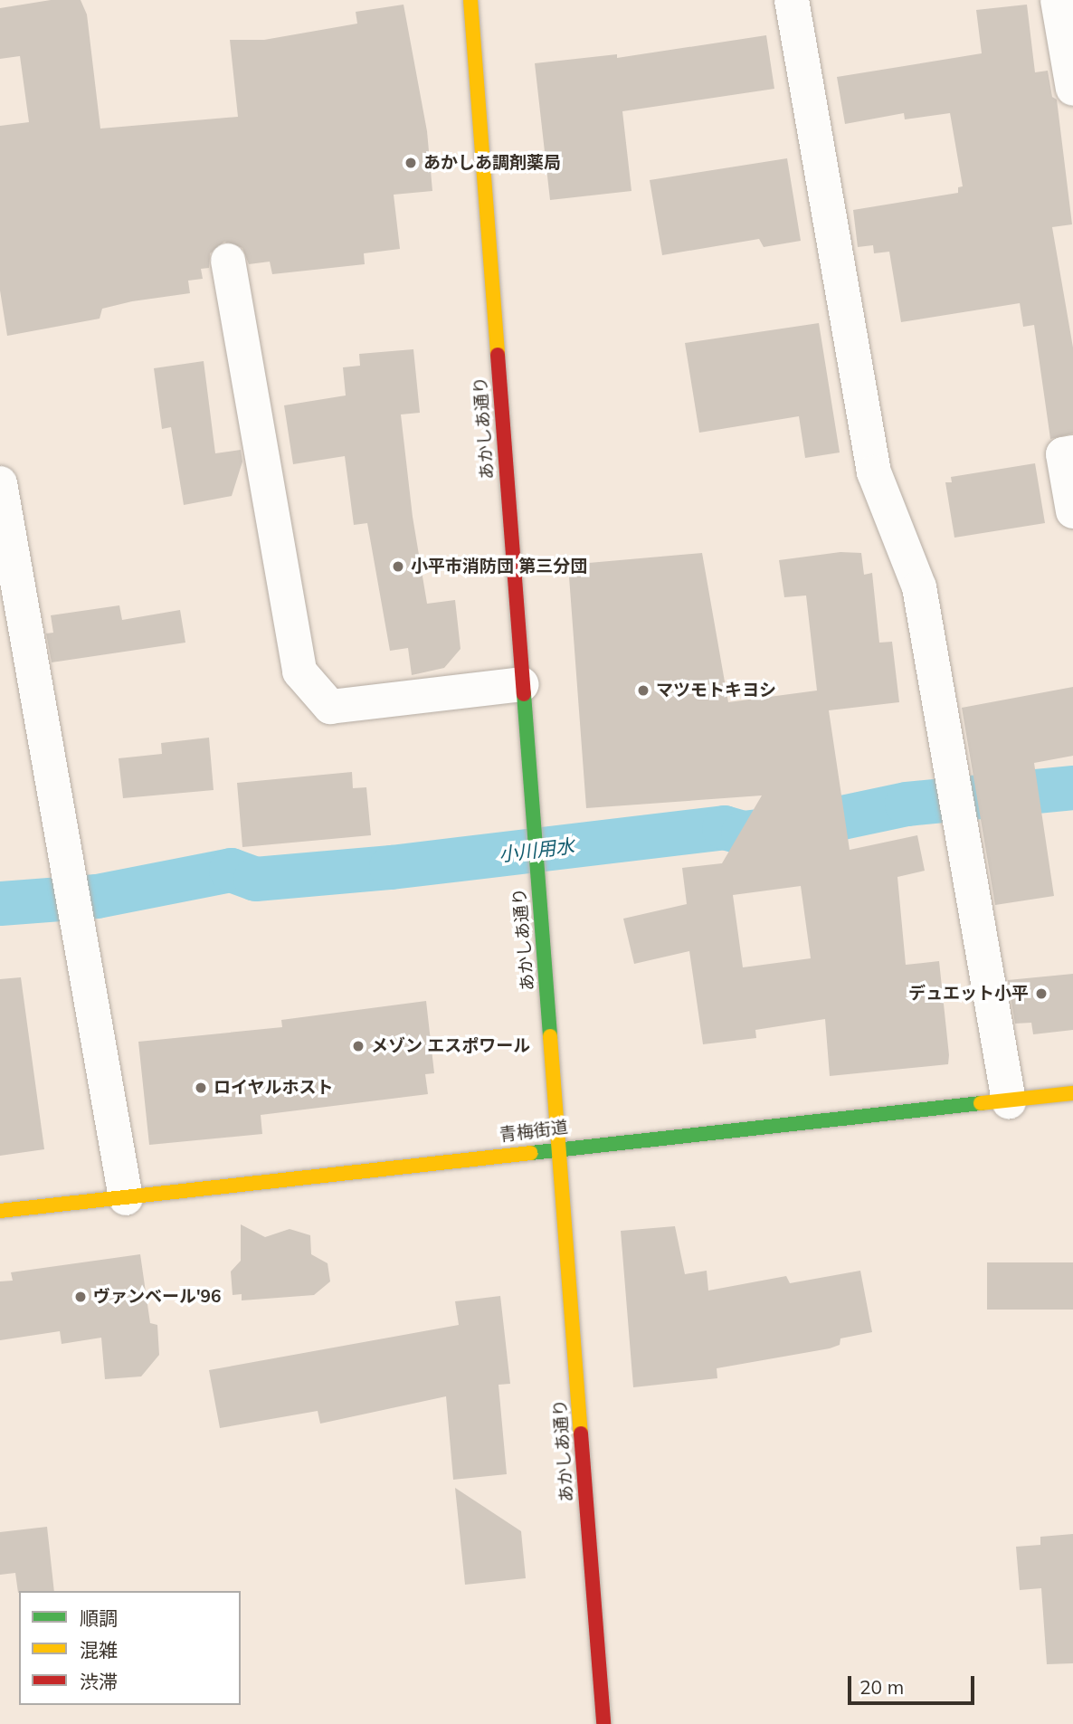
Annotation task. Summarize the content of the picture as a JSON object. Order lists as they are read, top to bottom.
{
  "streets": {
    "street": ["あかしあ通り", "青梅街道"]
  },
  "crossings": [
    ["あかしあ通り", "青梅街道"]
  ],
  "water": ["小川用水"],
  "places": [
    "あかしあ調剤薬局",
    "小平市消防団 第三分団",
    "マツモトキヨシ",
    "デュエット小平",
    "メゾン エスポワール",
    "ロイヤルホスト",
    "ヴァンベール'96"
  ],
  "legend": ["順調", "混雑", "渋滞"],
  "scale_bar": "20 m"
}
